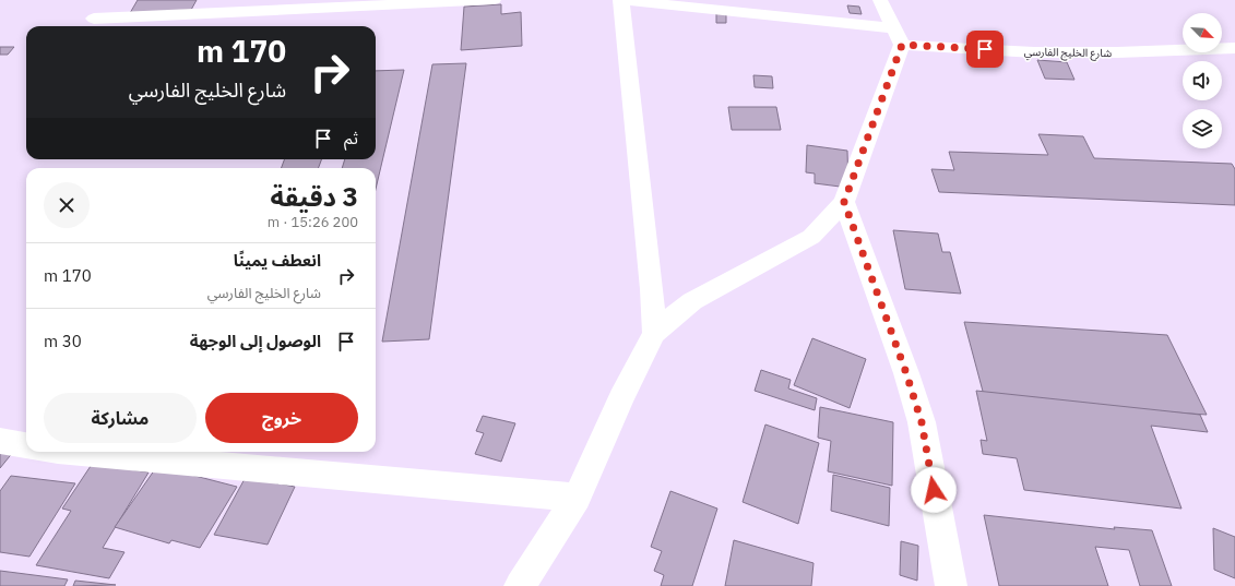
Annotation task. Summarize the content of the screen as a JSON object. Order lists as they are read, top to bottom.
{
  "streets": {
    "street": ["شارع الخليج الفارسي"]
  },
  "north": "bottom right",
  "page": {
    "turn": ["170 m", "شارع الخليج الفارسي"],
    "then": "ثم",
    "heading": ["3 دقيقة", "200 m · 15:26"],
    "list": [
      {
        "name": "انعطف يمينًا",
        "note": "شارع الخليج الفارسي",
        "value": "170 m"
      },
      {
        "name": "الوصول إلى الوجهة",
        "value": "30 m"
      }
    ],
    "buttons": ["خروج", "مشاركة"]
  }
}
